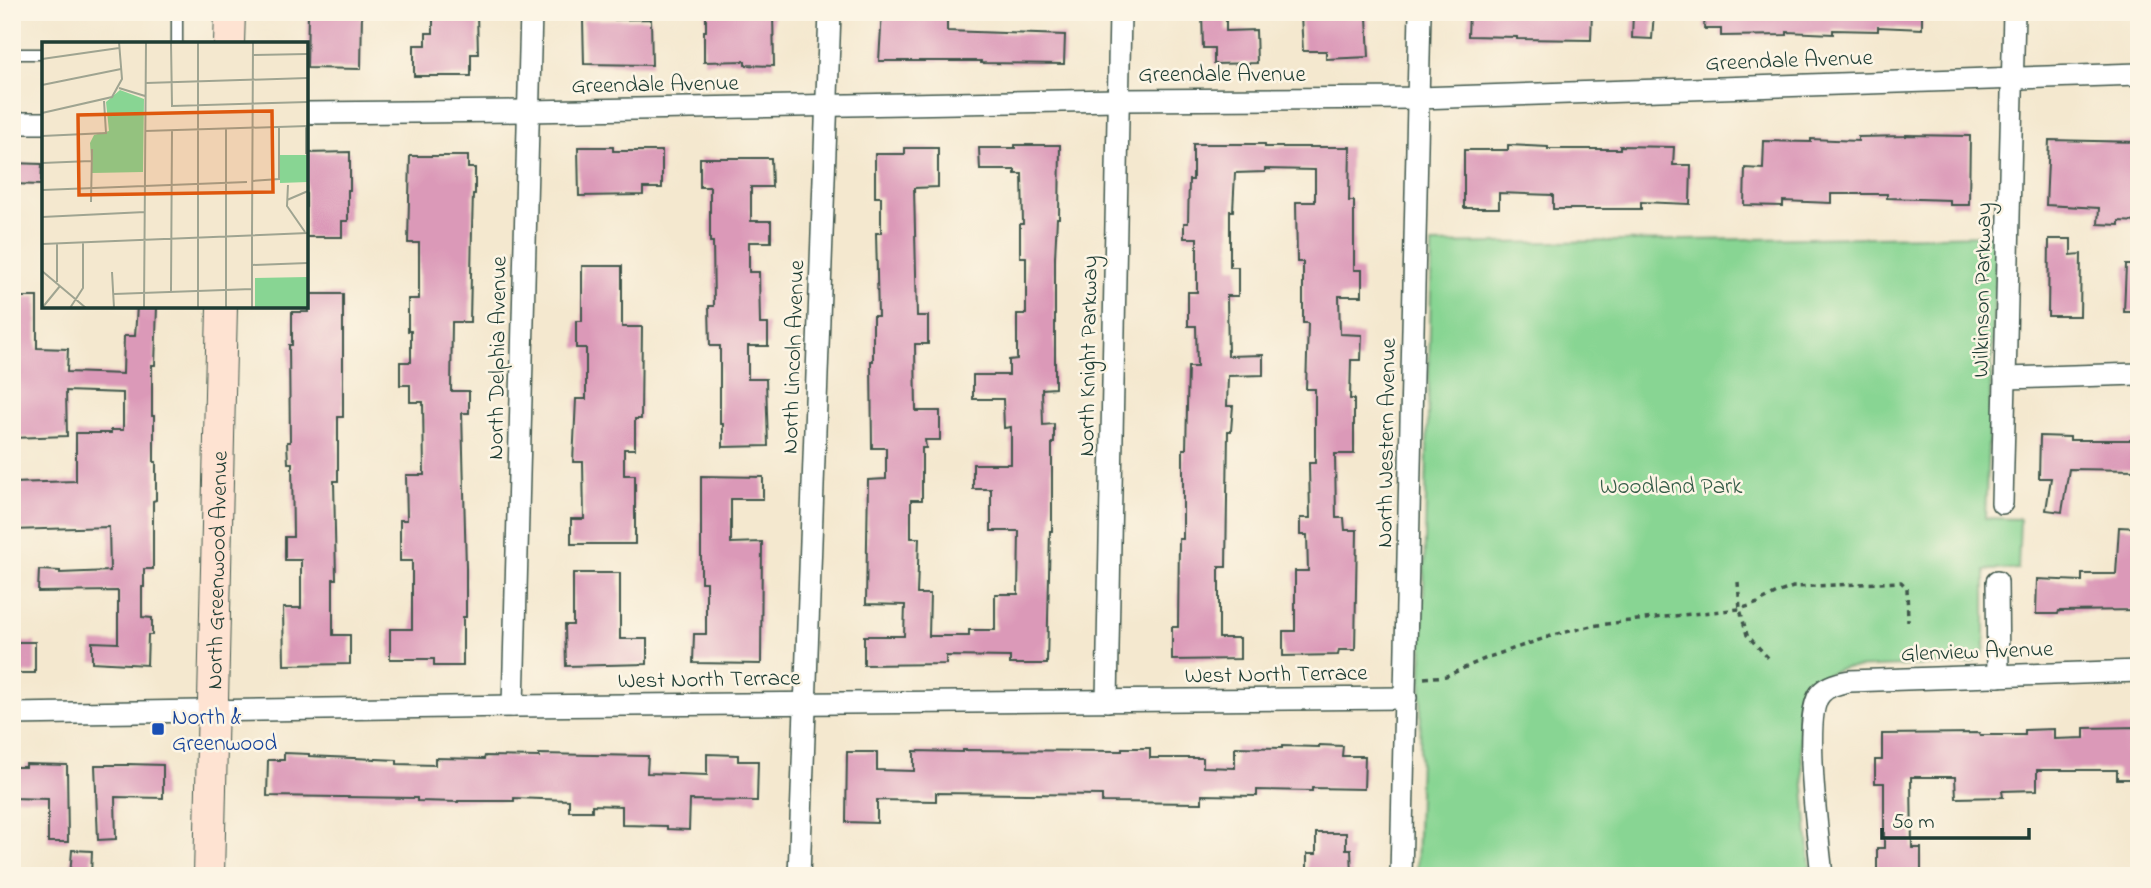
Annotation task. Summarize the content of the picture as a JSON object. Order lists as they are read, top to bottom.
{
  "streets": {
    "main road": ["North Greenwood Avenue"],
    "street": [
      "Greendale Avenue",
      "Wilkinson Parkway",
      "North Knight Parkway",
      "North Lincoln Avenue",
      "North Delphia Avenue",
      "North Western Avenue",
      "Glenview Avenue",
      "West North Terrace"
    ]
  },
  "crossings": [
    ["Greendale Avenue", "Wilkinson Parkway"],
    ["Greendale Avenue", "North Knight Parkway"],
    ["Greendale Avenue", "North Lincoln Avenue"],
    ["Greendale Avenue", "North Delphia Avenue"],
    ["Greendale Avenue", "North Western Avenue"],
    ["North Knight Parkway", "West North Terrace"],
    ["North Lincoln Avenue", "West North Terrace"],
    ["North Delphia Avenue", "West North Terrace"],
    ["North Western Avenue", "West North Terrace"],
    ["North Greenwood Avenue", "West North Terrace"]
  ],
  "parks": ["Woodland Park"],
  "places": {
    "transit": ["North & Greenwood"]
  },
  "scale_bar": "50 m"
}
